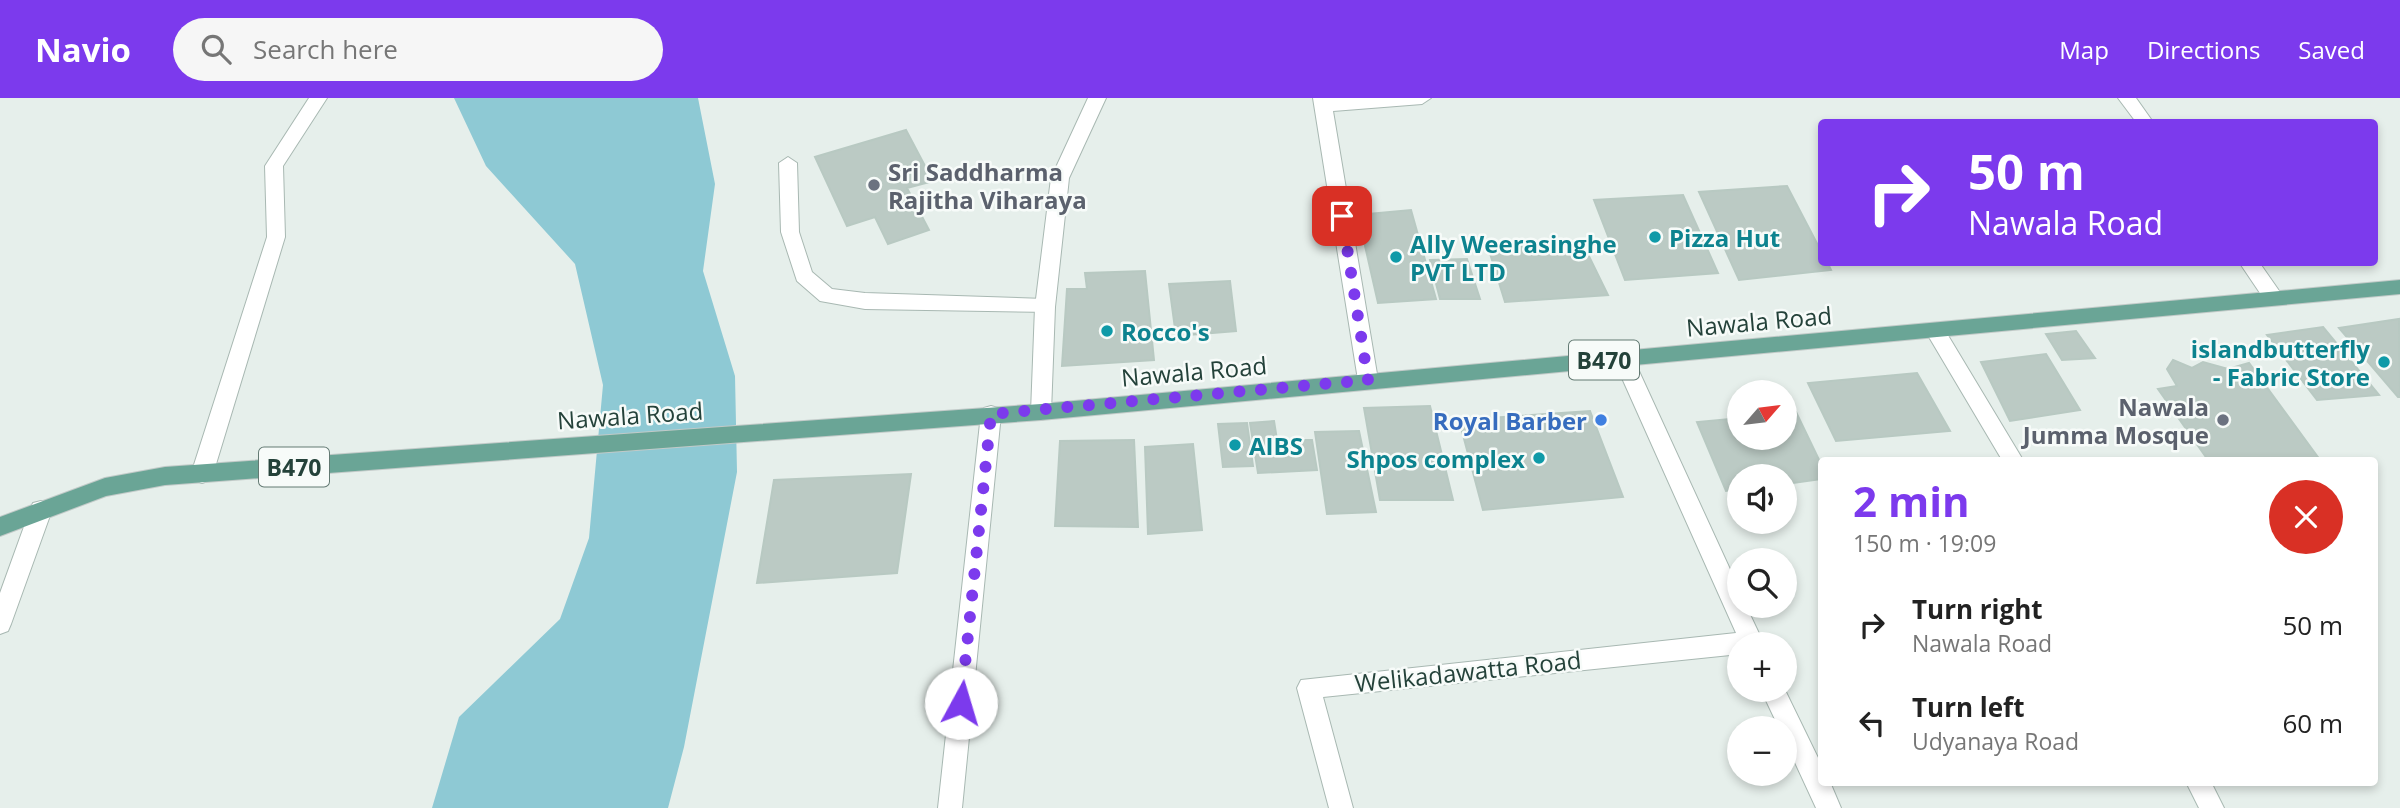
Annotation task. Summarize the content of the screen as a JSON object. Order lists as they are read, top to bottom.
{
  "streets": {
    "main road": ["Nawala Road", "B470"],
    "street": ["Welikadawatta Road"]
  },
  "crossings": [
    ["Nawala Road", "Welikadawatta Road"]
  ],
  "places": [
    "Sri Saddharma Rajitha Viharaya",
    "Pizza Hut",
    "Ally Weerasinghe PVT LTD",
    "Rocco's",
    "islandbutterfly - Fabric Store",
    "Royal Barber",
    "Nawala Jumma Mosque",
    "AIBS",
    "Shpos complex"
  ],
  "north": "top right",
  "page": {
    "header": "Navio",
    "search": "Search here",
    "nav": ["Map", "Directions", "Saved"],
    "turn": ["50 m", "Nawala Road"],
    "map_buttons": ["+", "−"],
    "heading": ["2 min", "150 m · 19:09"],
    "list": [
      {
        "name": "Turn right",
        "note": "Nawala Road",
        "value": "50 m"
      },
      {
        "name": "Turn left",
        "note": "Udyanaya Road",
        "value": "60 m"
      }
    ]
  }
}
